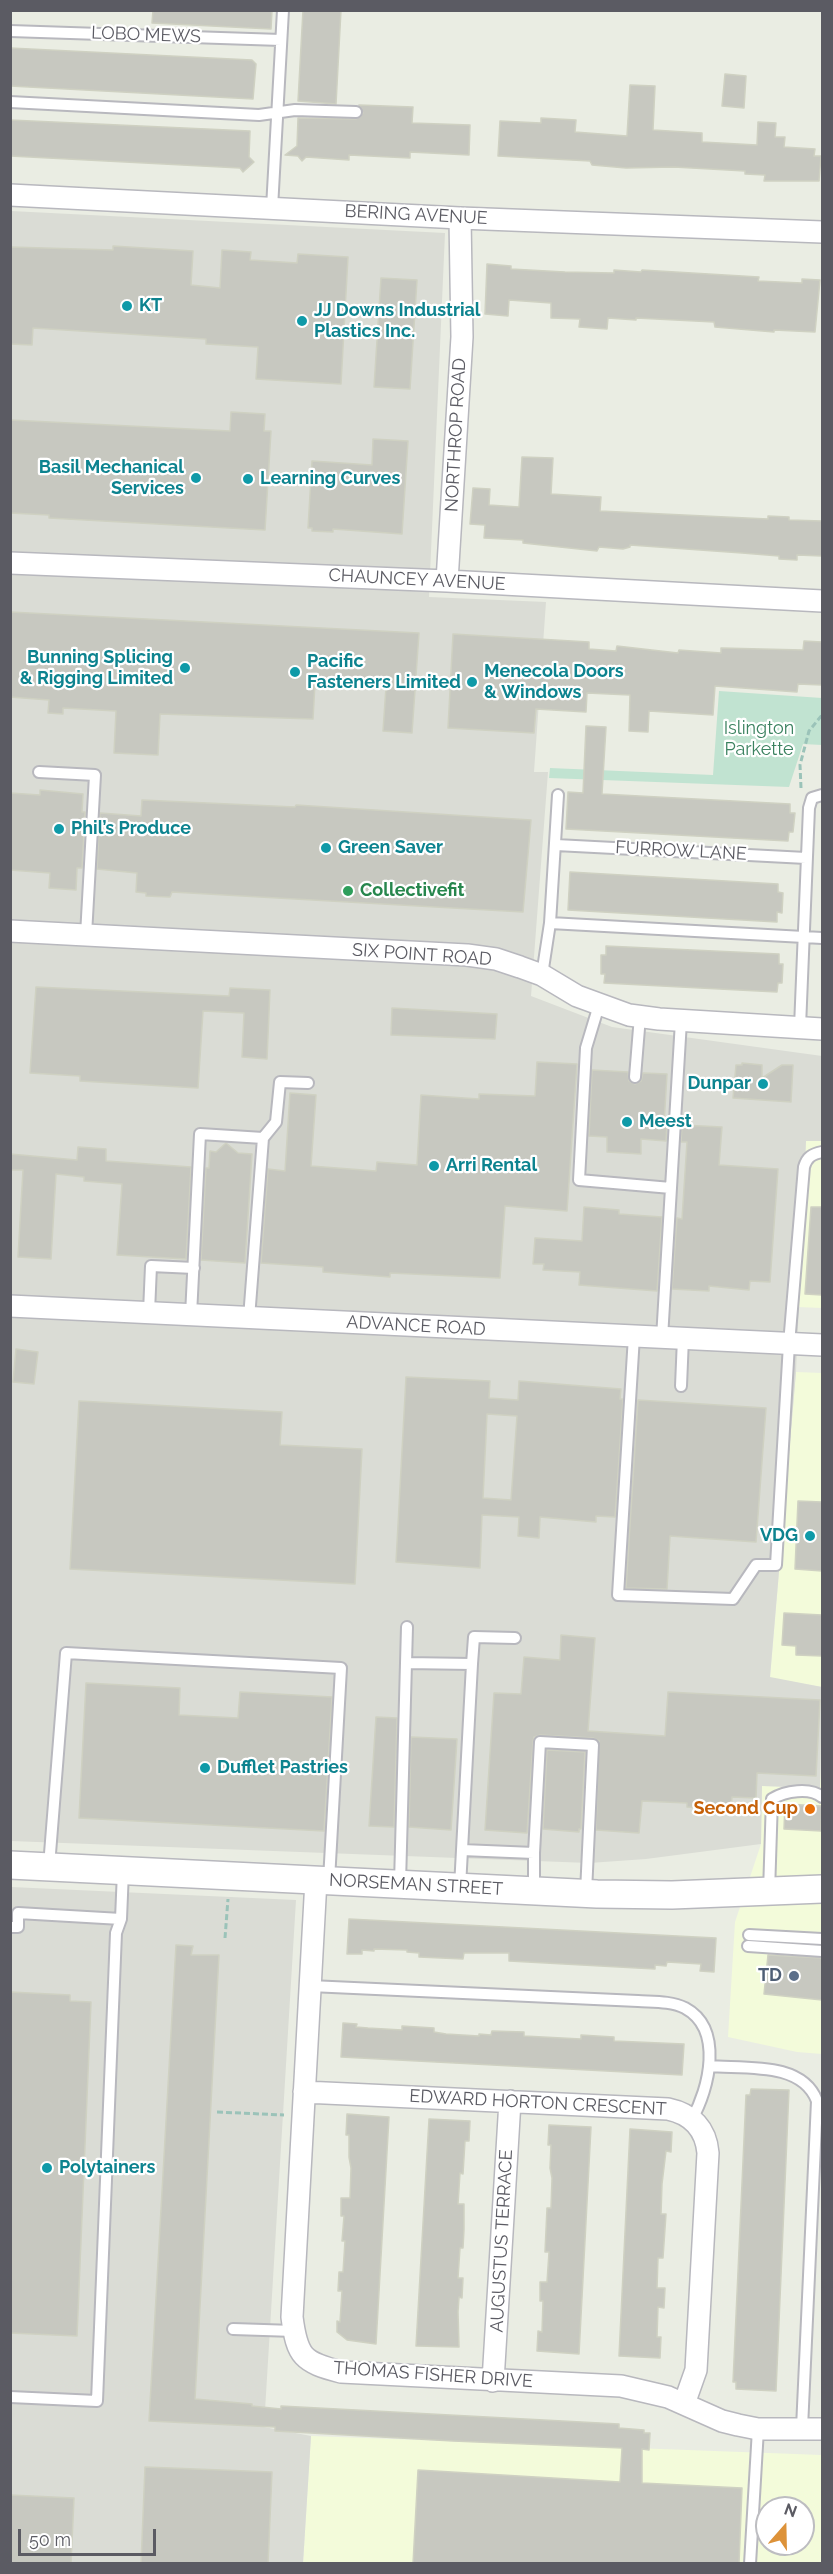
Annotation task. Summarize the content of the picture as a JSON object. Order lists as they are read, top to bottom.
{
  "streets": {
    "street": [
      "BERING AVENUE",
      "NORTHROP ROAD",
      "CHAUNCEY AVENUE",
      "SIX POINT ROAD",
      "ADVANCE ROAD",
      "NORSEMAN STREET",
      "EDWARD HORTON CRESCENT",
      "AUGUSTUS TERRACE",
      "THOMAS FISHER DRIVE"
    ],
    "lane": ["LOBO MEWS", "FURROW LANE"]
  },
  "crossings": [
    ["BERING AVENUE", "NORTHROP ROAD"],
    ["NORTHROP ROAD", "CHAUNCEY AVENUE"],
    ["NORSEMAN STREET", "THOMAS FISHER DRIVE"],
    ["EDWARD HORTON CRESCENT", "AUGUSTUS TERRACE"],
    ["EDWARD HORTON CRESCENT", "THOMAS FISHER DRIVE"],
    ["AUGUSTUS TERRACE", "THOMAS FISHER DRIVE"]
  ],
  "parks": ["Islington Parkette"],
  "places": [
    "KT",
    "JJ Downs Industrial Plastics Inc.",
    "Basil Mechanical Services",
    "Learning Curves",
    "Bunning Splicing & Rigging Limited",
    "Pacific Fasteners Limited",
    "Menecola Doors & Windows",
    "Phil’s Produce",
    "Green Saver",
    "Collectivefit",
    "Dunpar",
    "Meest",
    "Arri Rental",
    "VDG",
    "Dufflet Pastries",
    "Second Cup",
    "TD",
    "Polytainers"
  ],
  "scale_bar": "50 m",
  "north": "top"
}
